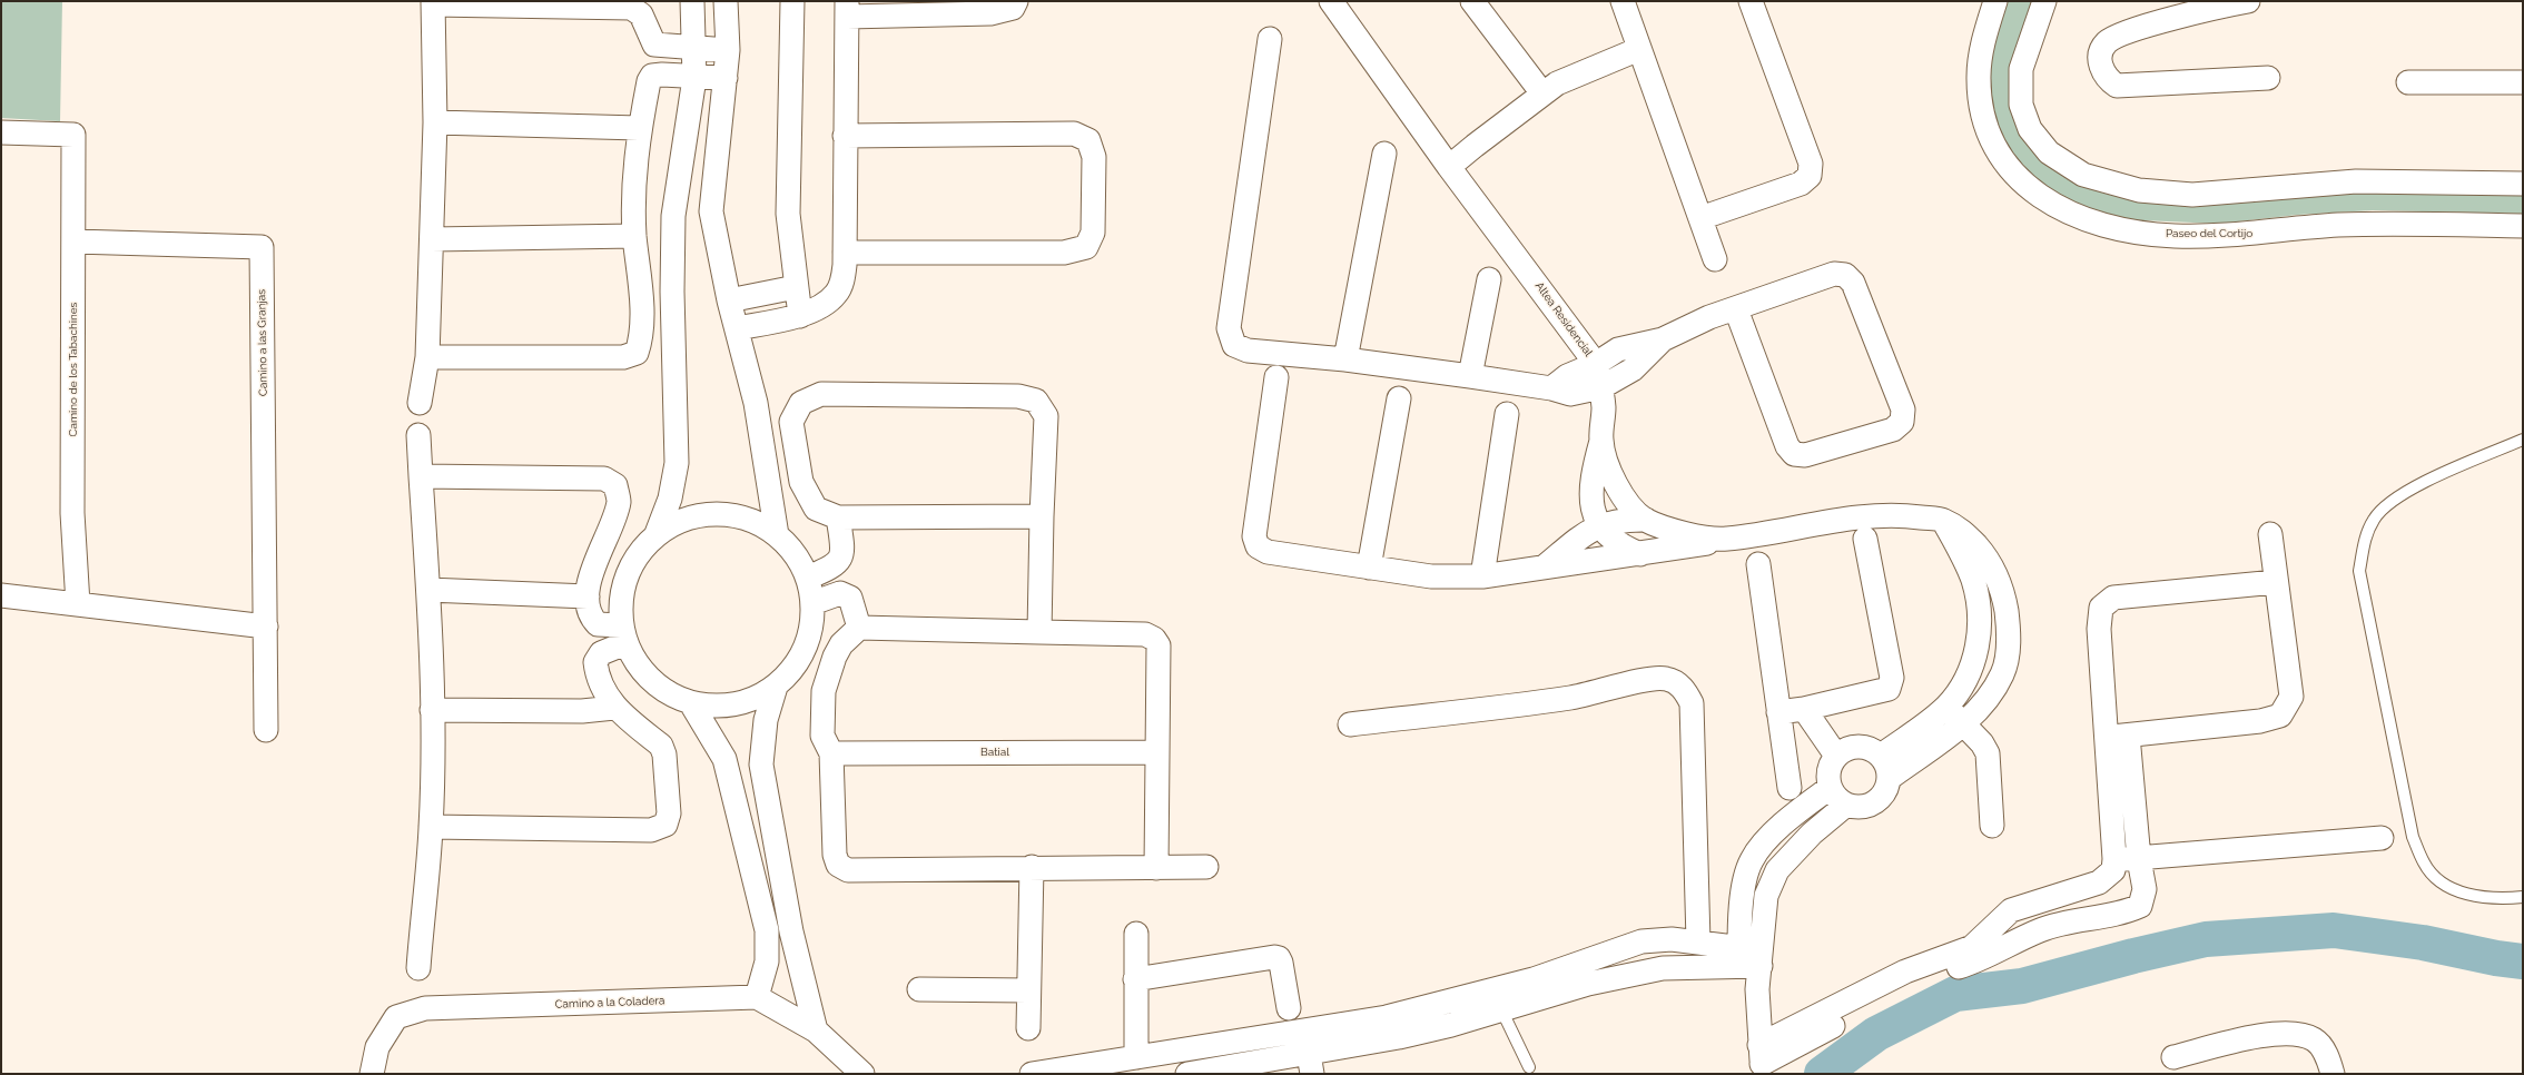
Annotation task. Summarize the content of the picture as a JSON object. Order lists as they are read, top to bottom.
{
  "streets": {
    "street": [
      "Paseo del Cortijo",
      "Altea Residencial",
      "Camino a las Granjas",
      "Camino de los Tabachines",
      "Batial",
      "Camino a la Coladera"
    ]
  },
  "crossings": [
    ["Camino a las Granjas", "Camino de los Tabachines"]
  ]
}
